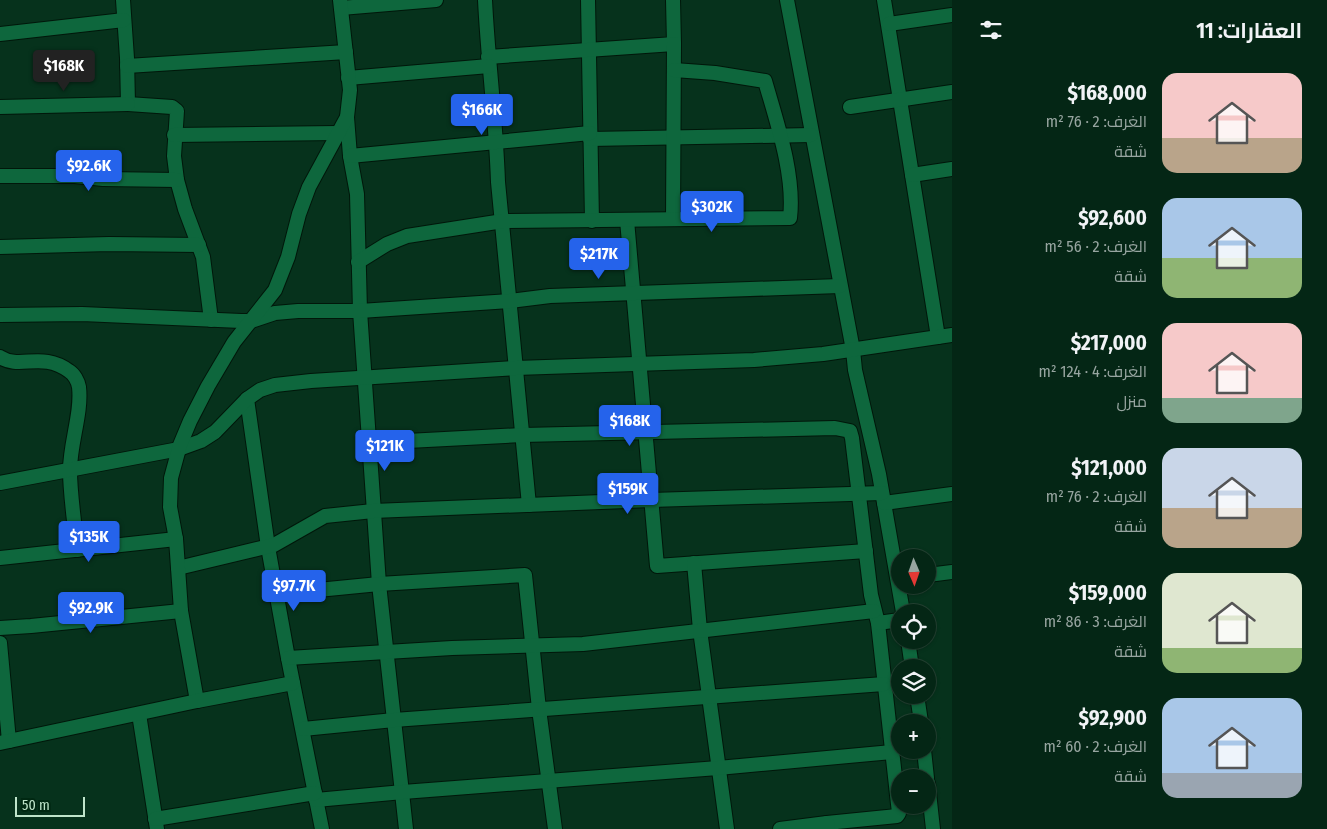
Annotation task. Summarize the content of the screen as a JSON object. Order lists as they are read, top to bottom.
{
  "scale_bar": "50 m",
  "north": "bottom",
  "page": {
    "heading": "العقارات: 11",
    "price": [
      "$168K",
      "$166K",
      "$92.6K",
      "$302K",
      "$217K",
      "$168K",
      "$121K",
      "$159K",
      "$135K",
      "$97.7K",
      "$92.9K"
    ],
    "list": [
      {
        "name": "$168,000",
        "note": "الغرف: 2 · 76 m² · شقة"
      },
      {
        "name": "$92,600",
        "note": "الغرف: 2 · 56 m² · شقة"
      },
      {
        "name": "$217,000",
        "note": "الغرف: 4 · 124 m² · منزل"
      },
      {
        "name": "$121,000",
        "note": "الغرف: 2 · 76 m² · شقة"
      },
      {
        "name": "$159,000",
        "note": "الغرف: 3 · 86 m² · شقة"
      },
      {
        "name": "$92,900",
        "note": "الغرف: 2 · 60 m² · شقة"
      }
    ],
    "map_buttons": ["+", "−"],
    "scale": "50 m"
  }
}
